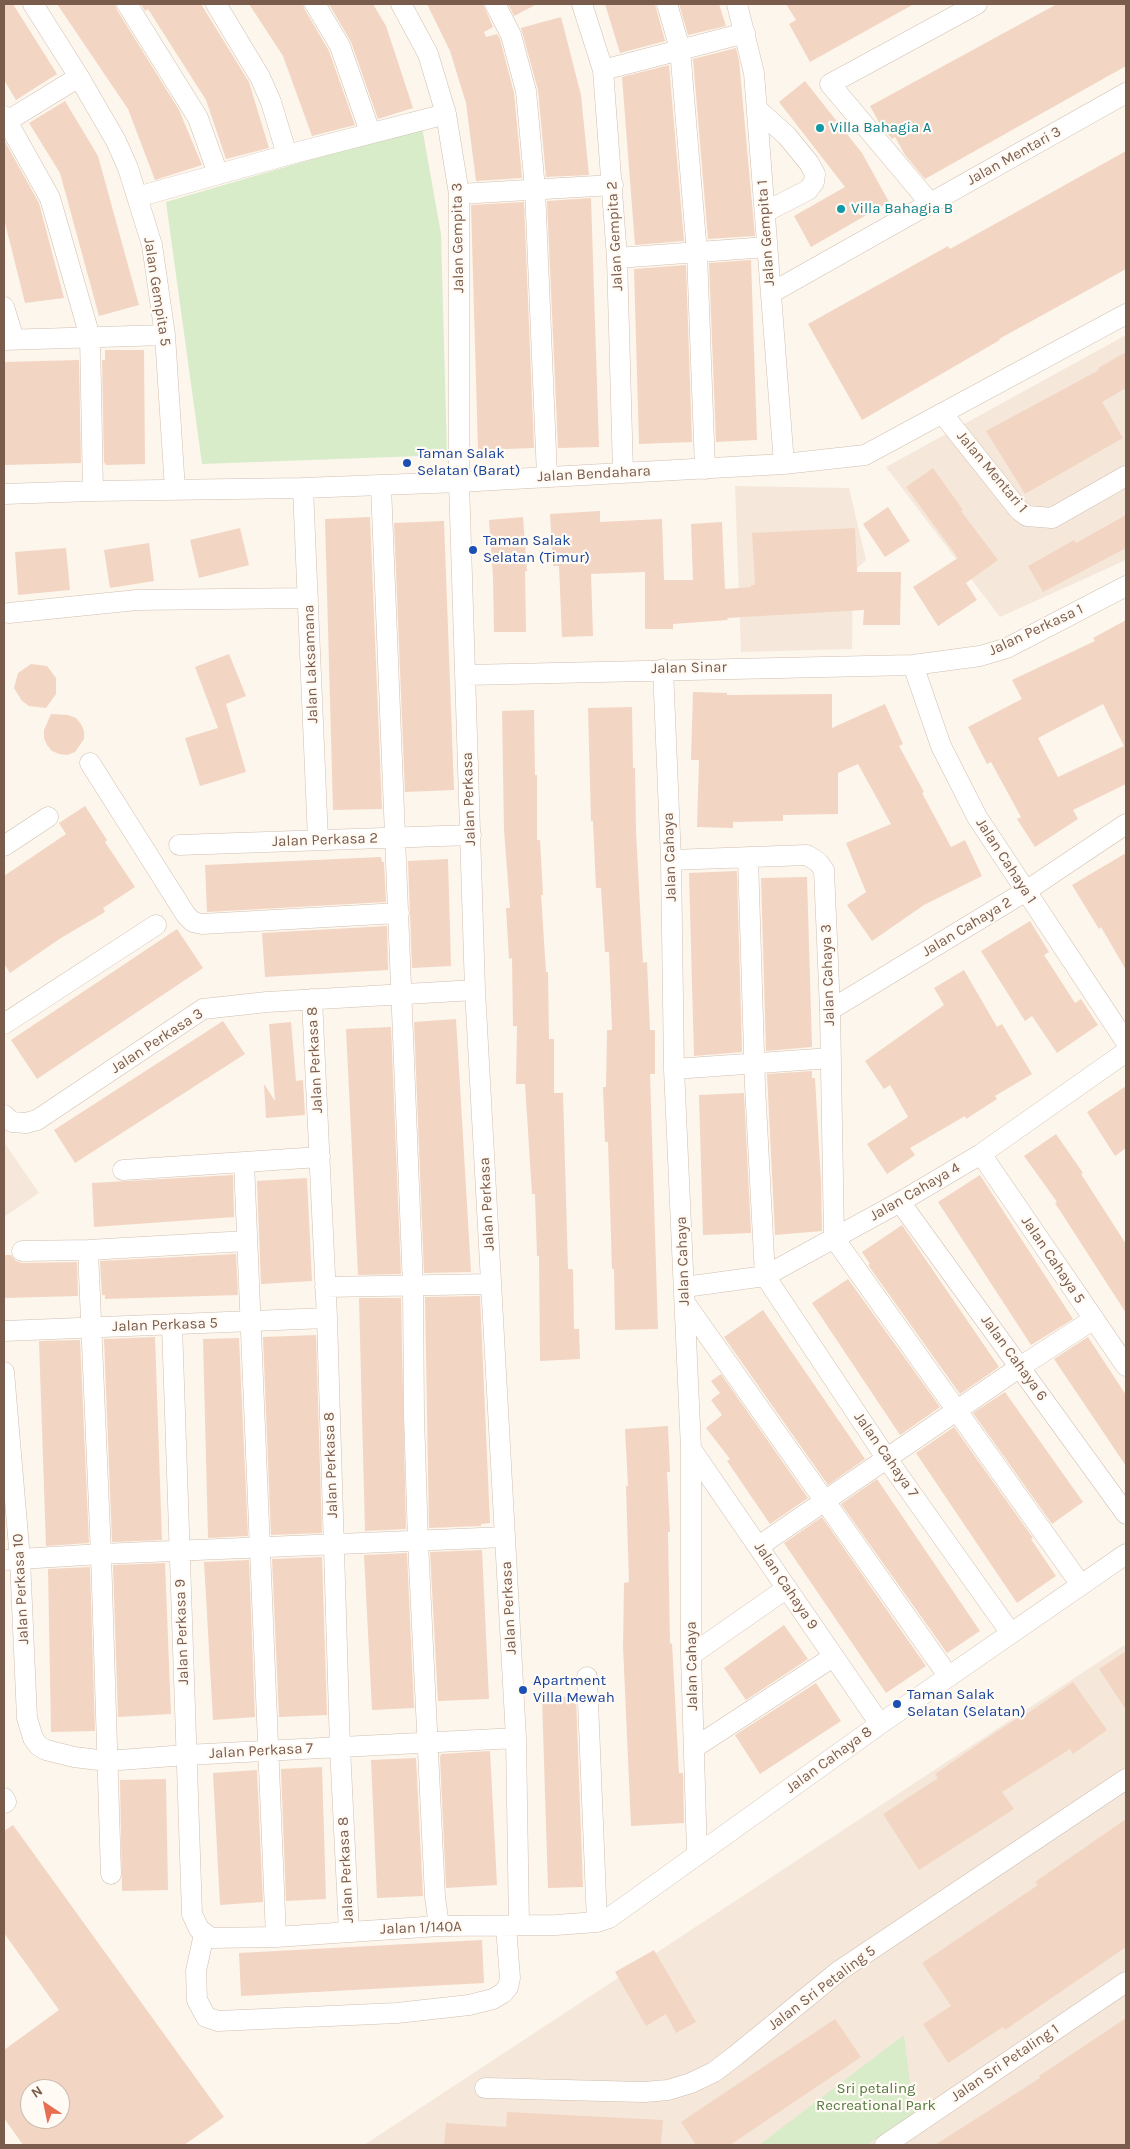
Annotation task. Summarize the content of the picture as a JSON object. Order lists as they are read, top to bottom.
{
  "streets": {
    "street": [
      "Jalan Mentari 3",
      "Jalan Gempita 1",
      "Jalan Gempita 2",
      "Jalan Gempita 3",
      "Jalan Gempita 5",
      "Jalan Mentari 1",
      "Jalan Bendahara",
      "Jalan Perkasa 1",
      "Jalan Laksamana",
      "Jalan Sinar",
      "Jalan Perkasa",
      "Jalan Perkasa 2",
      "Jalan Cahaya",
      "Jalan Cahaya 1",
      "Jalan Cahaya 2",
      "Jalan Cahaya 3",
      "Jalan Perkasa 3",
      "Jalan Perkasa 8",
      "Jalan Cahaya 4",
      "Jalan Cahaya 5",
      "Jalan Perkasa 5",
      "Jalan Cahaya 6",
      "Jalan Cahaya 7",
      "Jalan Cahaya 9",
      "Jalan Perkasa 10",
      "Jalan Perkasa 9",
      "Jalan Perkasa 7",
      "Jalan Cahaya 8",
      "Jalan 1/140A",
      "Jalan Sri Petaling 5",
      "Jalan Sri Petaling 1"
    ]
  },
  "crossings": [
    ["Jalan Mentari 3", "Jalan Gempita 1"],
    ["Jalan Gempita 1", "Jalan Bendahara"],
    ["Jalan Gempita 2", "Jalan Bendahara"],
    ["Jalan Gempita 3", "Jalan Bendahara"],
    ["Jalan Gempita 3", "Jalan Perkasa"],
    ["Jalan Gempita 5", "Jalan Bendahara"],
    ["Jalan Mentari 1", "Jalan Bendahara"],
    ["Jalan Bendahara", "Jalan Laksamana"],
    ["Jalan Bendahara", "Jalan Perkasa"],
    ["Jalan Perkasa 1", "Jalan Sinar"],
    ["Jalan Perkasa 1", "Jalan Cahaya 1"],
    ["Jalan Laksamana", "Jalan Perkasa 2"],
    ["Jalan Sinar", "Jalan Perkasa"],
    ["Jalan Sinar", "Jalan Cahaya"],
    ["Jalan Sinar", "Jalan Cahaya 1"],
    ["Jalan Perkasa", "Jalan Perkasa 2"],
    ["Jalan Perkasa", "Jalan Perkasa 3"],
    ["Jalan Perkasa", "Jalan Perkasa 9"],
    ["Jalan Perkasa", "Jalan Perkasa 7"],
    ["Jalan Perkasa", "Jalan Cahaya 8"],
    ["Jalan Perkasa", "Jalan 1/140A"],
    ["Jalan Cahaya", "Jalan Cahaya 3"],
    ["Jalan Cahaya", "Jalan Cahaya 4"],
    ["Jalan Cahaya", "Jalan Cahaya 9"],
    ["Jalan Cahaya", "Jalan Cahaya 8"],
    ["Jalan Cahaya 1", "Jalan Cahaya 2"],
    ["Jalan Cahaya 2", "Jalan Cahaya 3"],
    ["Jalan Cahaya 3", "Jalan Cahaya 4"],
    ["Jalan Perkasa 3", "Jalan Perkasa 8"],
    ["Jalan Perkasa 8", "Jalan Perkasa 5"],
    ["Jalan Perkasa 8", "Jalan Perkasa 7"],
    ["Jalan Perkasa 8", "Jalan 1/140A"],
    ["Jalan Cahaya 4", "Jalan Cahaya 5"],
    ["Jalan Cahaya 4", "Jalan Cahaya 6"],
    ["Jalan Cahaya 4", "Jalan Cahaya 7"],
    ["Jalan Perkasa 5", "Jalan Perkasa 9"],
    ["Jalan Cahaya 7", "Jalan Cahaya 8"],
    ["Jalan Cahaya 9", "Jalan Cahaya 8"],
    ["Jalan Perkasa 10", "Jalan Perkasa 7"],
    ["Jalan Perkasa 9", "Jalan Perkasa 7"],
    ["Jalan Perkasa 9", "Jalan 1/140A"],
    ["Jalan Cahaya 8", "Jalan 1/140A"]
  ],
  "parks": ["Sri petaling Recreational Park"],
  "places": [
    "Villa Bahagia A",
    "Villa Bahagia B",
    "Taman Salak Selatan (Barat)",
    "Taman Salak Selatan (Timur)",
    "Apartment Villa Mewah",
    "Taman Salak Selatan (Selatan)"
  ],
  "north": "top left"
}
